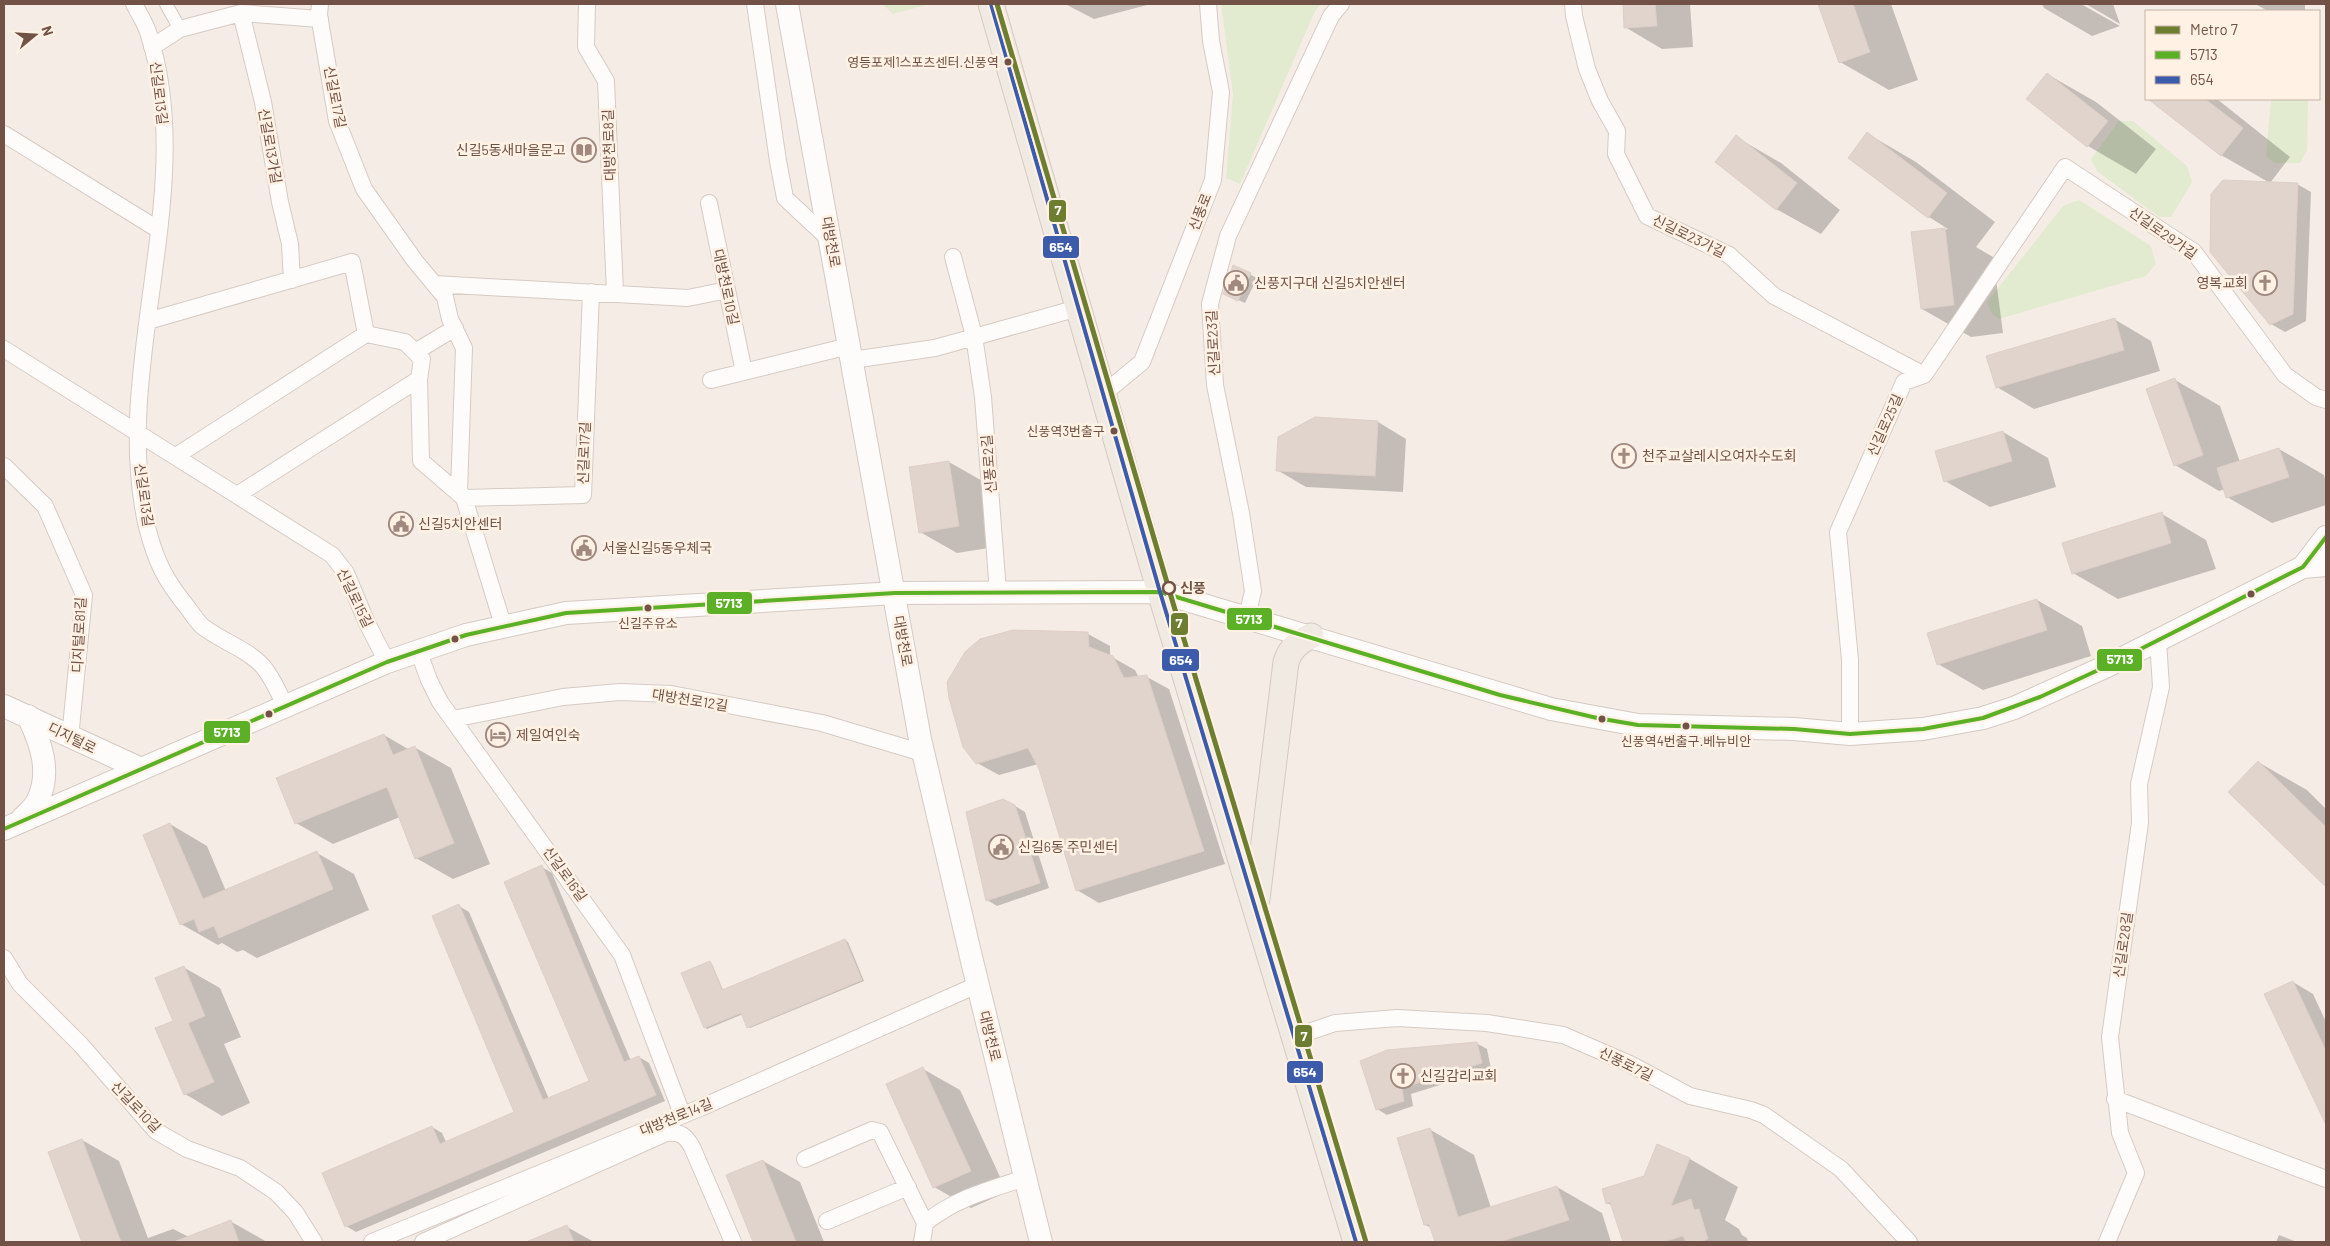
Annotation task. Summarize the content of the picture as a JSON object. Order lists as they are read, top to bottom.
{
  "streets": {
    "main road": ["대방천로", "디지털로"],
    "street": [
      "신길로13길",
      "신길로17길",
      "대방천로8길",
      "신길로13가길",
      "신풍로",
      "신길로29가길",
      "신길로23가길",
      "대방천로10길",
      "신길로23길",
      "신길로25길",
      "신풍로2길",
      "신길로15길",
      "디지털로81길",
      "대방천로12길",
      "신길로16길",
      "신길로28길",
      "신풍로7길",
      "신길로10길",
      "대방천로14길"
    ]
  },
  "crossings": [
    ["신길로13길", "신길로17길"],
    ["신길로13길", "신길로13가길"],
    ["신길로13길", "신길로15길"],
    ["신길로29가길", "신길로25길"],
    ["신길로23가길", "신길로25길"],
    ["대방천로", "대방천로12길"],
    ["대방천로", "대방천로14길"],
    ["디지털로81길", "디지털로"],
    ["대방천로12길", "신길로16길"],
    ["신길로16길", "대방천로14길"]
  ],
  "places": {
    "other": [
      "영등포제1스포츠센터.신풍역",
      "신풍역3번출구",
      "신풍",
      "신길주유소",
      "신풍역4번출구.베뉴비안"
    ],
    "library": ["신길5동새마을문고"],
    "public building": [
      "신풍지구대 신길5치안센터",
      "신길5치안센터",
      "서울신길5동우체국",
      "신길6동 주민센터"
    ],
    "church": ["영복교회", "천주교살레시오여자수도회", "신길감리교회"],
    "hotel": ["제일여인숙"]
  },
  "lines": ["metro line 7", "transit line 654", "transit line 5713"],
  "legend": ["Metro 7", "5713", "654"],
  "north": "right"
}
